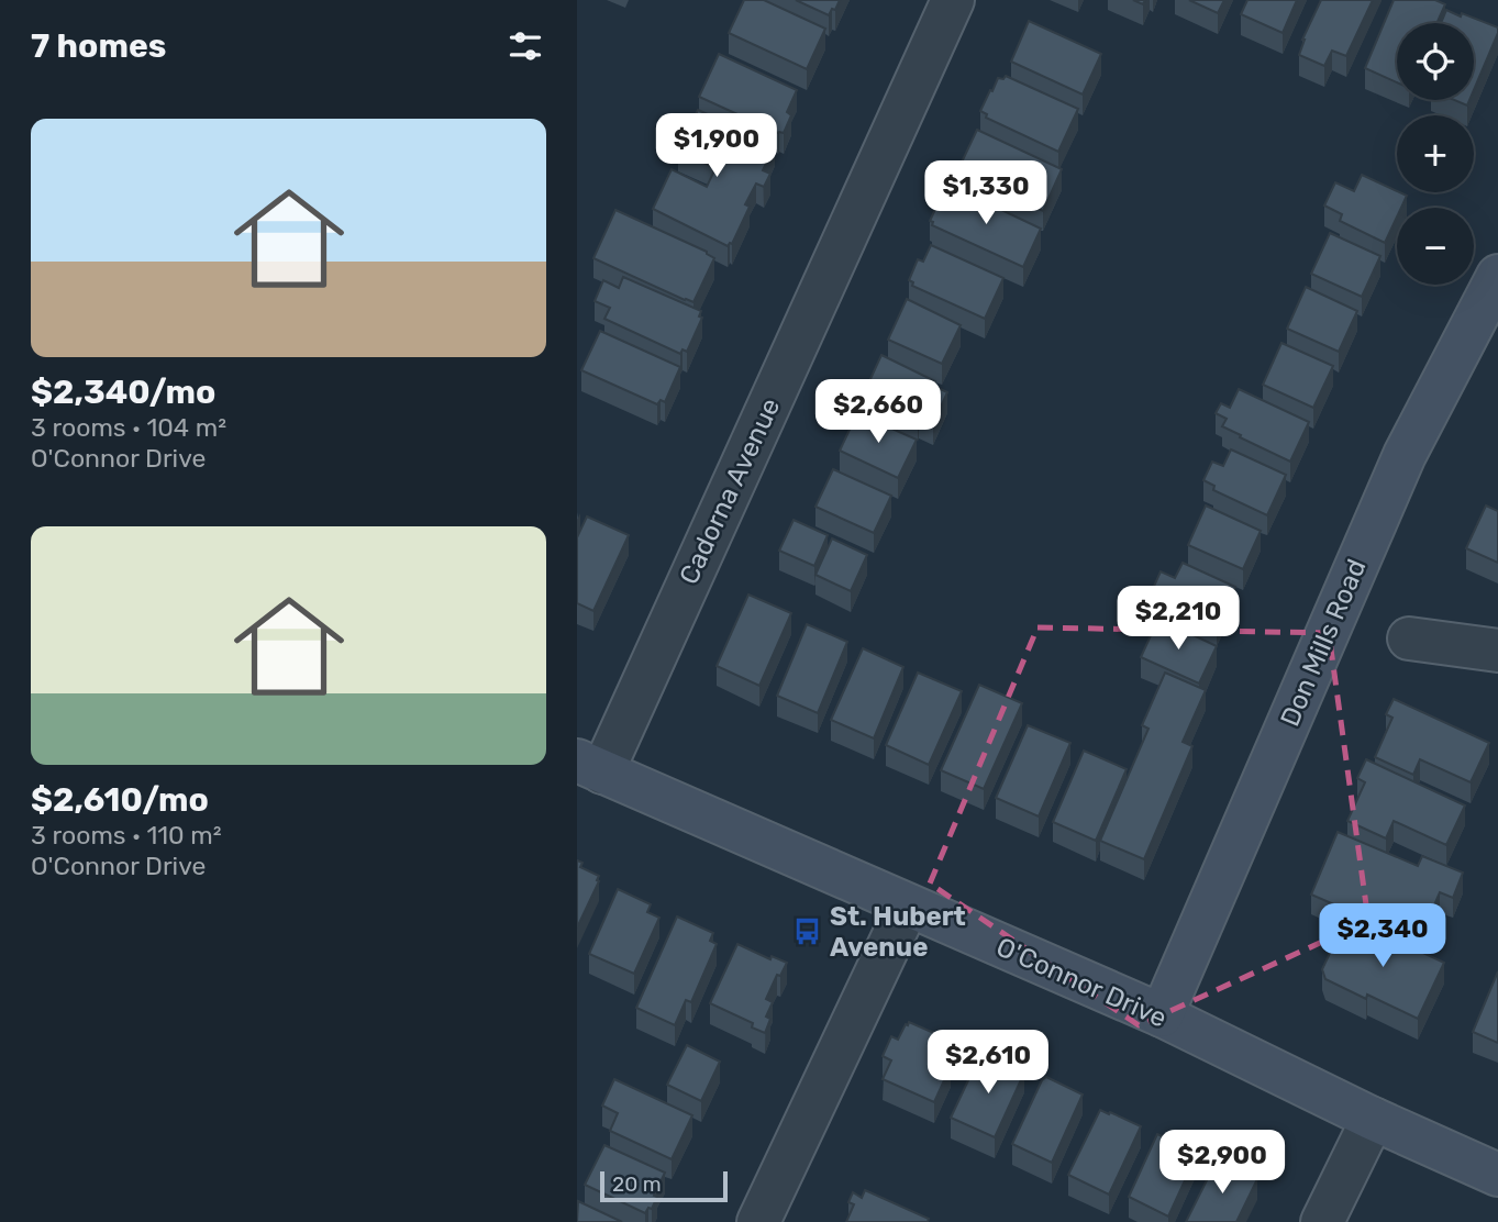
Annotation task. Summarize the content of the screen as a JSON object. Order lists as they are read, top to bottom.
{
  "streets": {
    "main road": ["Don Mills Road", "O'Connor Drive"],
    "street": ["Cadorna Avenue"]
  },
  "crossings": [
    ["Cadorna Avenue", "O'Connor Drive"],
    ["Don Mills Road", "O'Connor Drive"]
  ],
  "places": {
    "bus stop": ["St. Hubert Avenue"]
  },
  "scale_bar": "20 m",
  "page": {
    "heading": "7 homes",
    "map_buttons": ["+", "−"],
    "list": [
      {
        "name": "$2,340/mo",
        "note": "3 rooms · 104 m² · O'Connor Drive"
      },
      {
        "name": "$2,610/mo",
        "note": "3 rooms · 110 m² · O'Connor Drive"
      }
    ],
    "price": [
      "$1,900",
      "$1,330",
      "$2,660",
      "$2,210",
      "$2,340",
      "$2,610",
      "$2,900"
    ],
    "scale": "20 m"
  }
}
